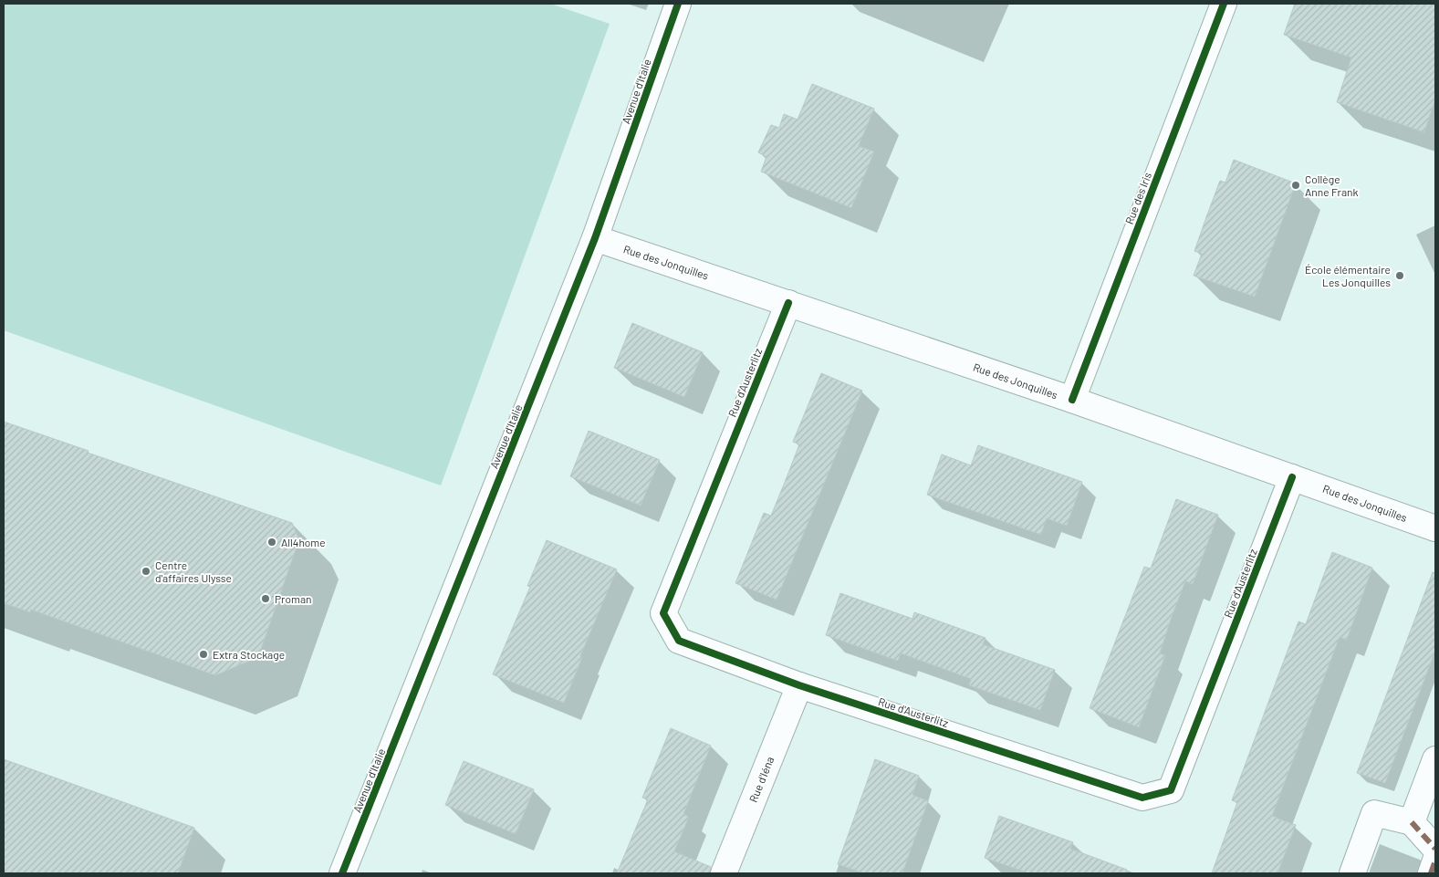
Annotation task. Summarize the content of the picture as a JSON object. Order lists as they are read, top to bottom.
{
  "streets": {
    "street": [
      "Avenue d'Italie",
      "Rue des Iris",
      "Rue des Jonquilles",
      "Rue d'Austerlitz",
      "Rue d'Iéna"
    ]
  },
  "crossings": [
    ["Avenue d'Italie", "Rue des Jonquilles"],
    ["Rue des Iris", "Rue des Jonquilles"],
    ["Rue des Jonquilles", "Rue d'Austerlitz"],
    ["Rue d'Austerlitz", "Rue d'Iéna"]
  ],
  "places": [
    "Collège Anne Frank",
    "École élémentaire Les Jonquilles",
    "All4home",
    "Centre d'affaires Ulysse",
    "Proman",
    "Extra Stockage"
  ]
}
